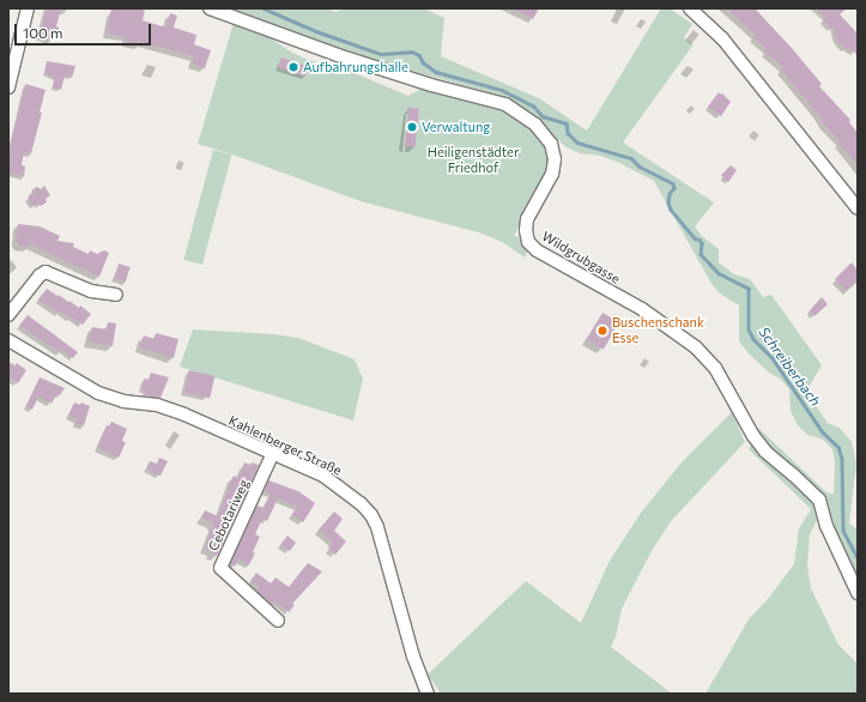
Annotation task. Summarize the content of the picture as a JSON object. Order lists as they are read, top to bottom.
{
  "streets": {
    "street": ["Wildgrubgasse", "Kahlenberger Straße", "Cebotariweg"]
  },
  "crossings": [
    ["Kahlenberger Straße", "Cebotariweg"]
  ],
  "water": ["Schreiberbach"],
  "parks": ["Heiligenstädter Friedhof"],
  "places": ["Aufbahrungshalle", "Verwaltung", "Buschenschank Esse"],
  "scale_bar": "100 m"
}
